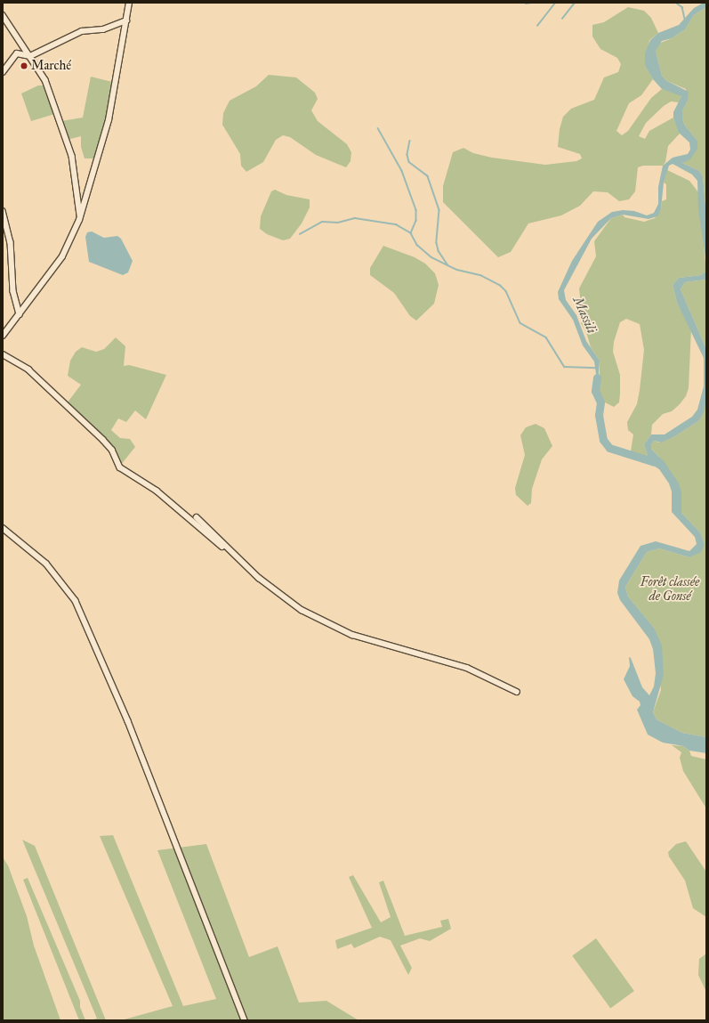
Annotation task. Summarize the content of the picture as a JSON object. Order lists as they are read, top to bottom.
{
  "water": ["Massili"],
  "parks": ["Forêt classée de Gonsé"],
  "places": ["Marché"]
}
